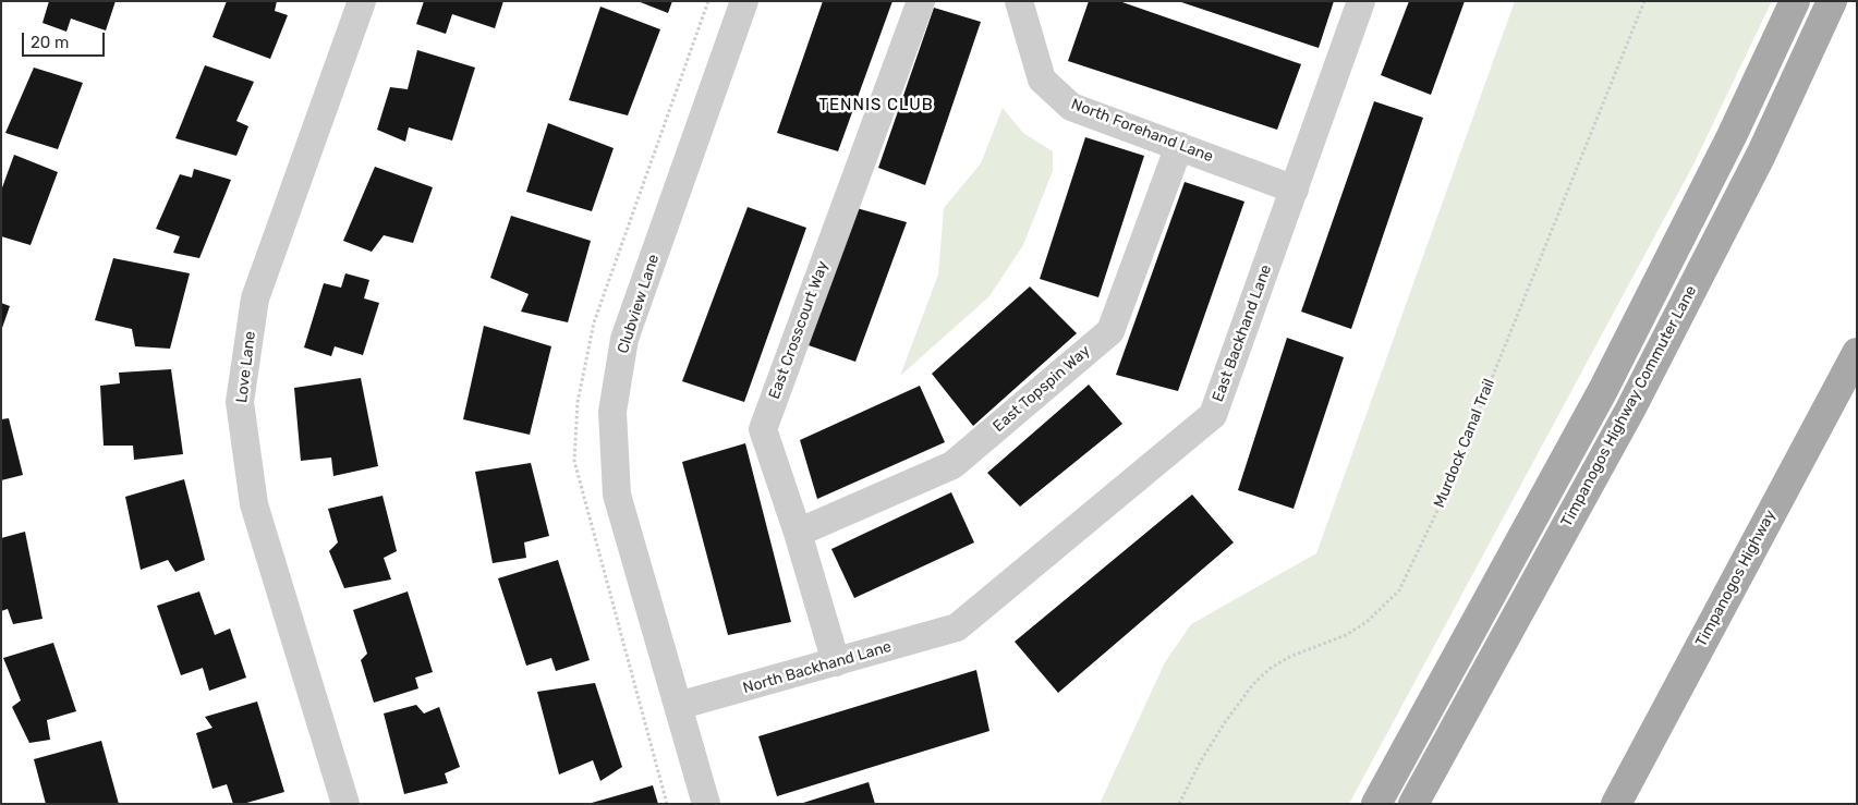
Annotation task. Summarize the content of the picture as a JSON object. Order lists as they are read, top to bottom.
{
  "streets": {
    "main road": ["Timpanogos Highway Commuter Lane", "Timpanogos Highway"],
    "street": [
      "North Forehand Lane",
      "Clubview Lane",
      "East Crosscourt Way",
      "East Backhand Lane",
      "Love Lane",
      "East Topspin Way",
      "North Backhand Lane"
    ],
    "path": ["Murdock Canal Trail"]
  },
  "crossings": [
    ["North Forehand Lane", "East Backhand Lane"],
    ["North Forehand Lane", "East Topspin Way"],
    ["Clubview Lane", "North Backhand Lane"],
    ["East Crosscourt Way", "East Topspin Way"],
    ["East Crosscourt Way", "North Backhand Lane"],
    ["East Backhand Lane", "North Backhand Lane"]
  ],
  "districts": ["TENNIS CLUB"],
  "scale_bar": "20 m"
}
